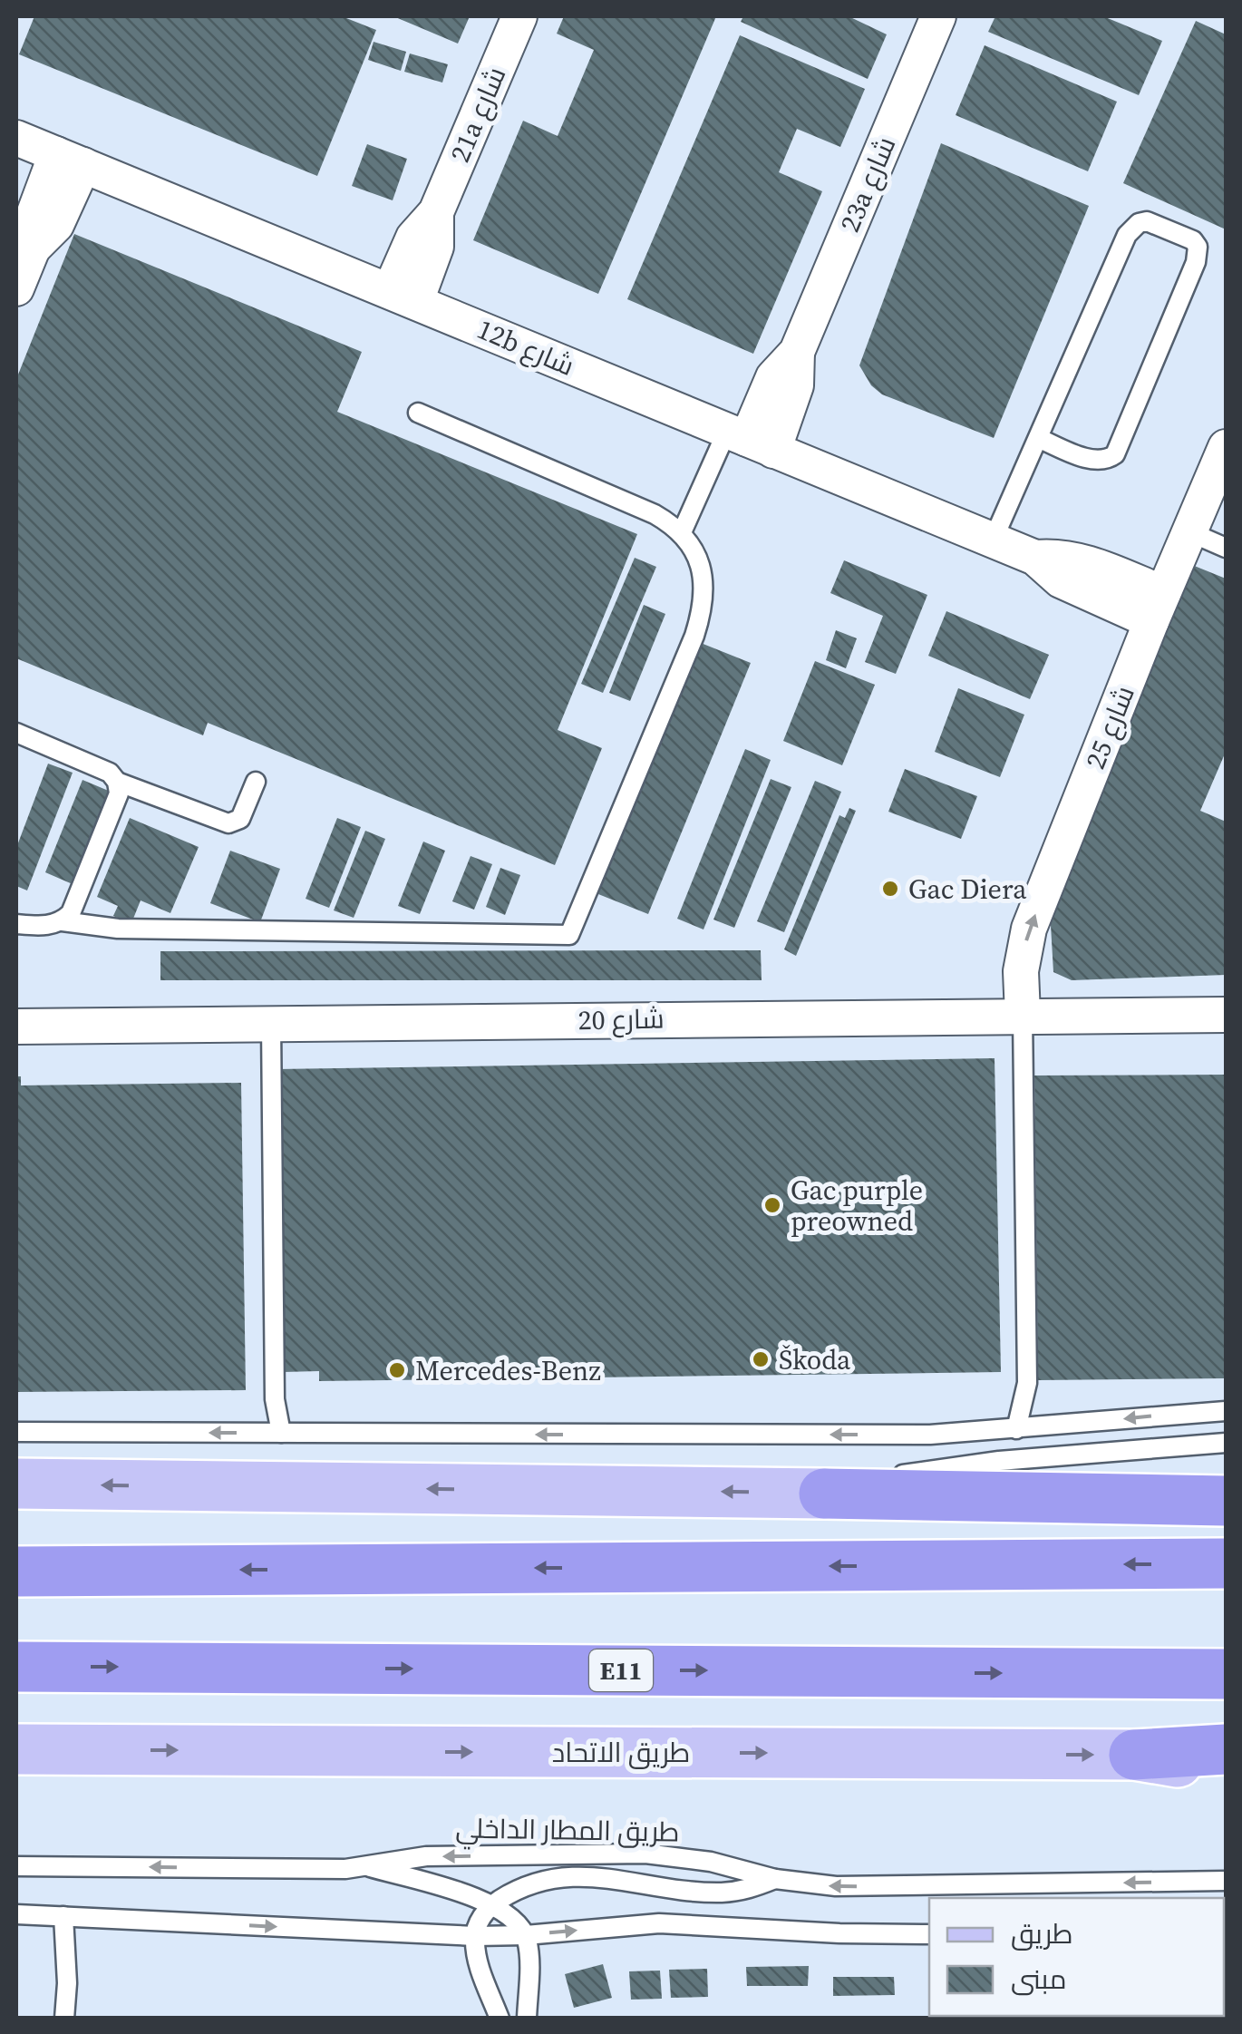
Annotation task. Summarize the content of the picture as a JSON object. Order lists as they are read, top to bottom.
{
  "streets": {
    "highway": ["E11"],
    "main road": ["طريق الاتحاد"],
    "street": [
      "21a شارع",
      "23a شارع",
      "12b شارع",
      "شارع 25",
      "شارع 20"
    ],
    "lane": ["طريق المطار الداخلي"]
  },
  "crossings": [
    ["21a شارع", "12b شارع"],
    ["23a شارع", "12b شارع"],
    ["12b شارع", "شارع 25"],
    ["شارع 25", "شارع 20"]
  ],
  "one_way": ["شارع 25"],
  "places": [
    "Gac Diera",
    "Gac purple preowned",
    "Škoda",
    "Mercedes-Benz"
  ],
  "legend": ["طريق", "مبنى"]
}
